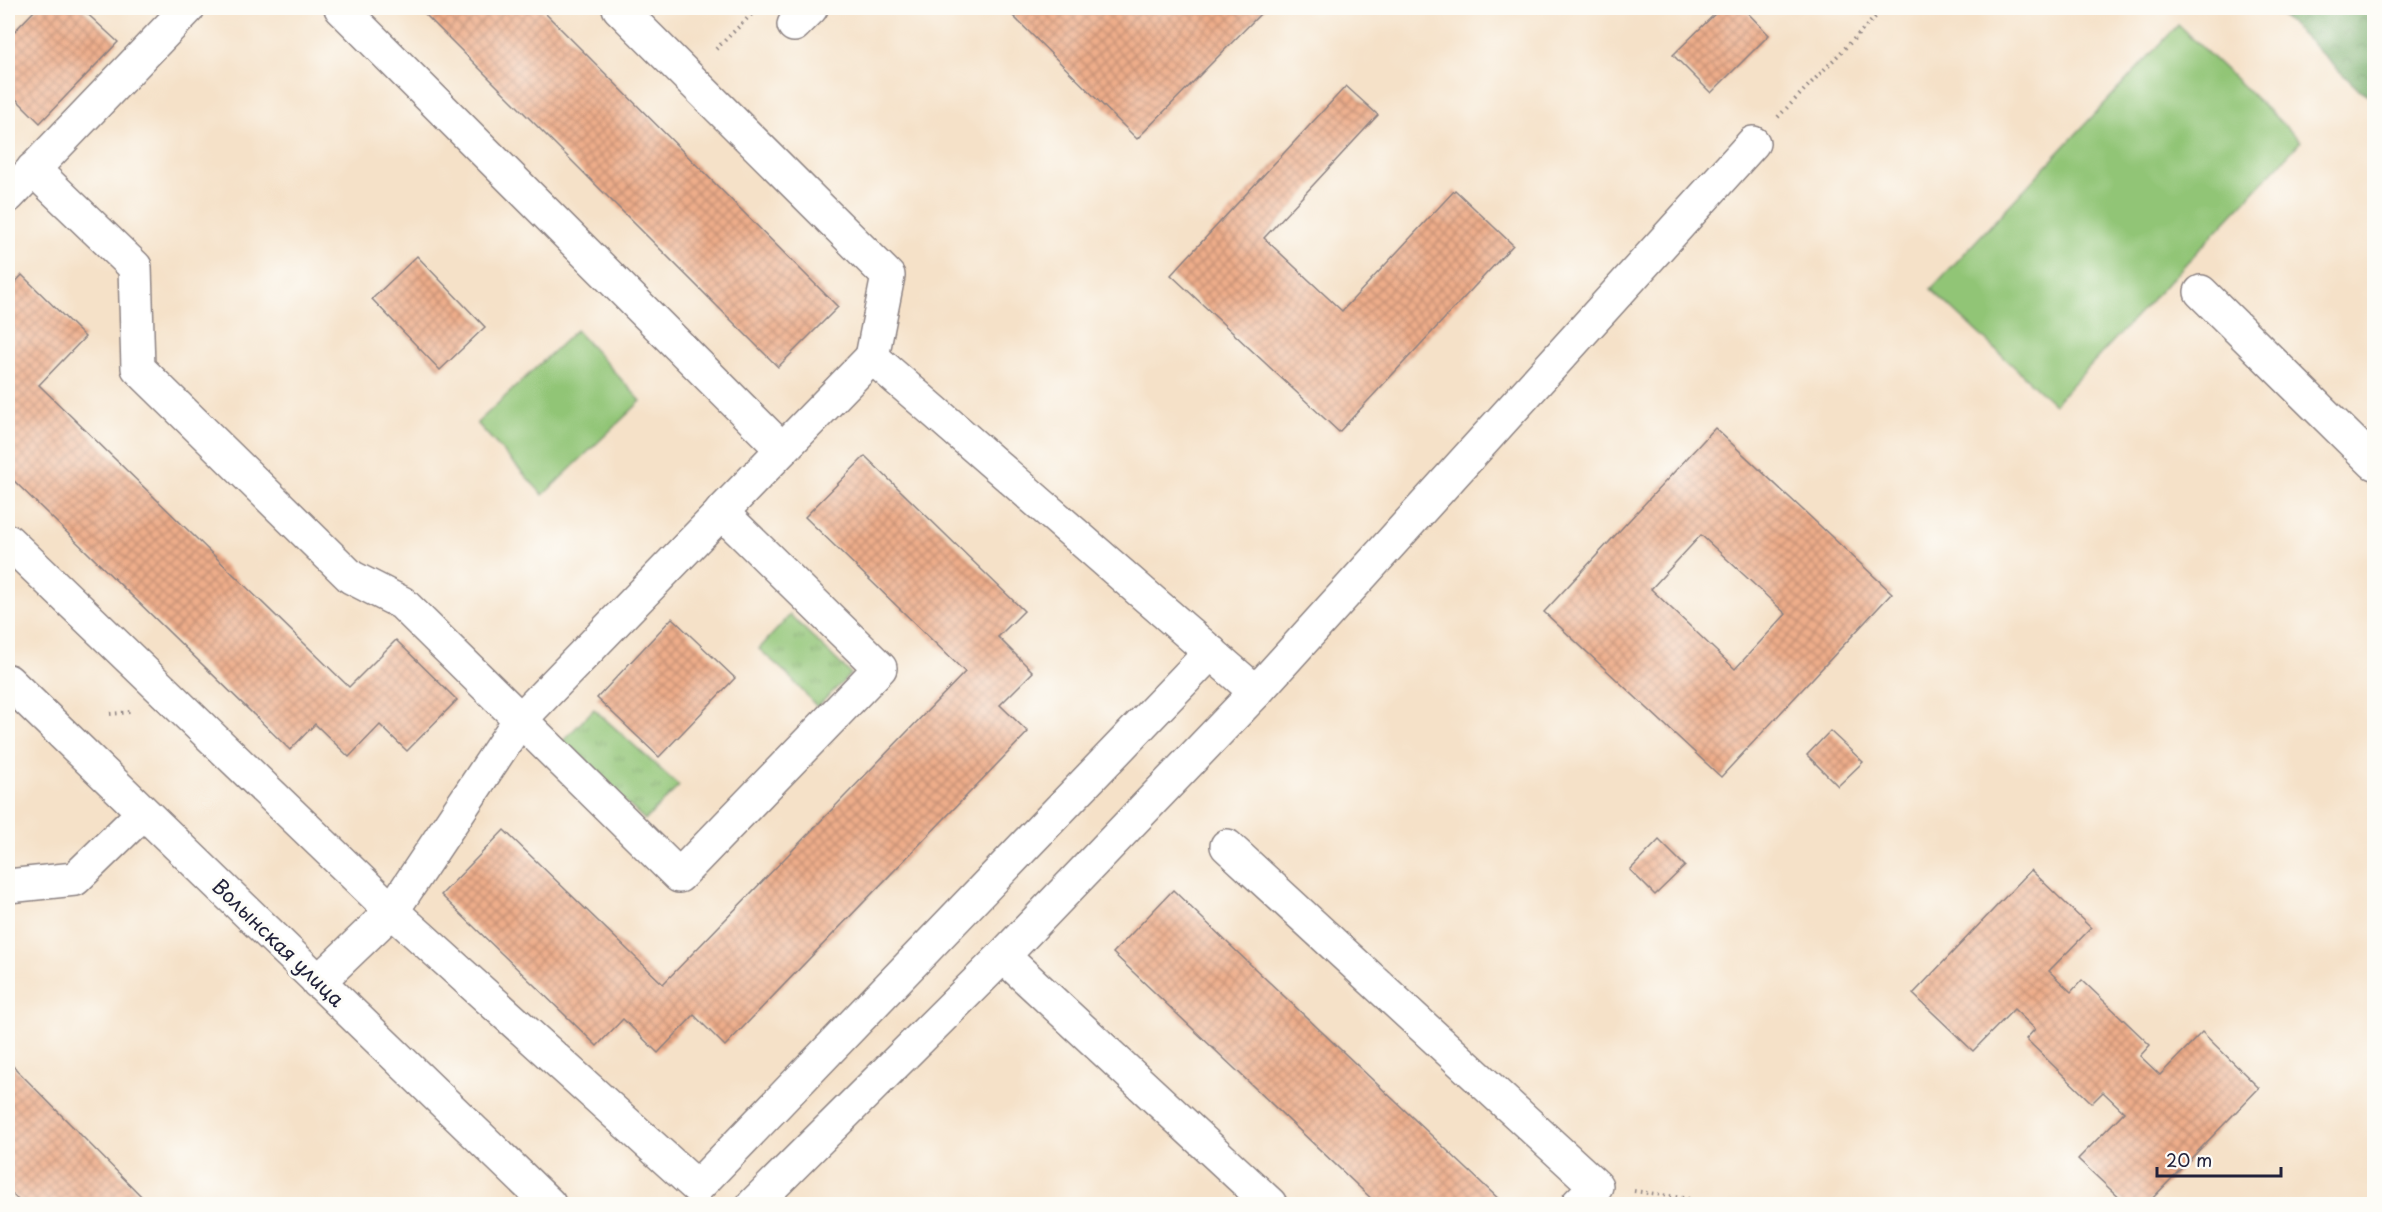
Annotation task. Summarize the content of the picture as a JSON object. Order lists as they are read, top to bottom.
{
  "streets": {
    "street": ["Волынская улица"]
  },
  "scale_bar": "20 m"
}
